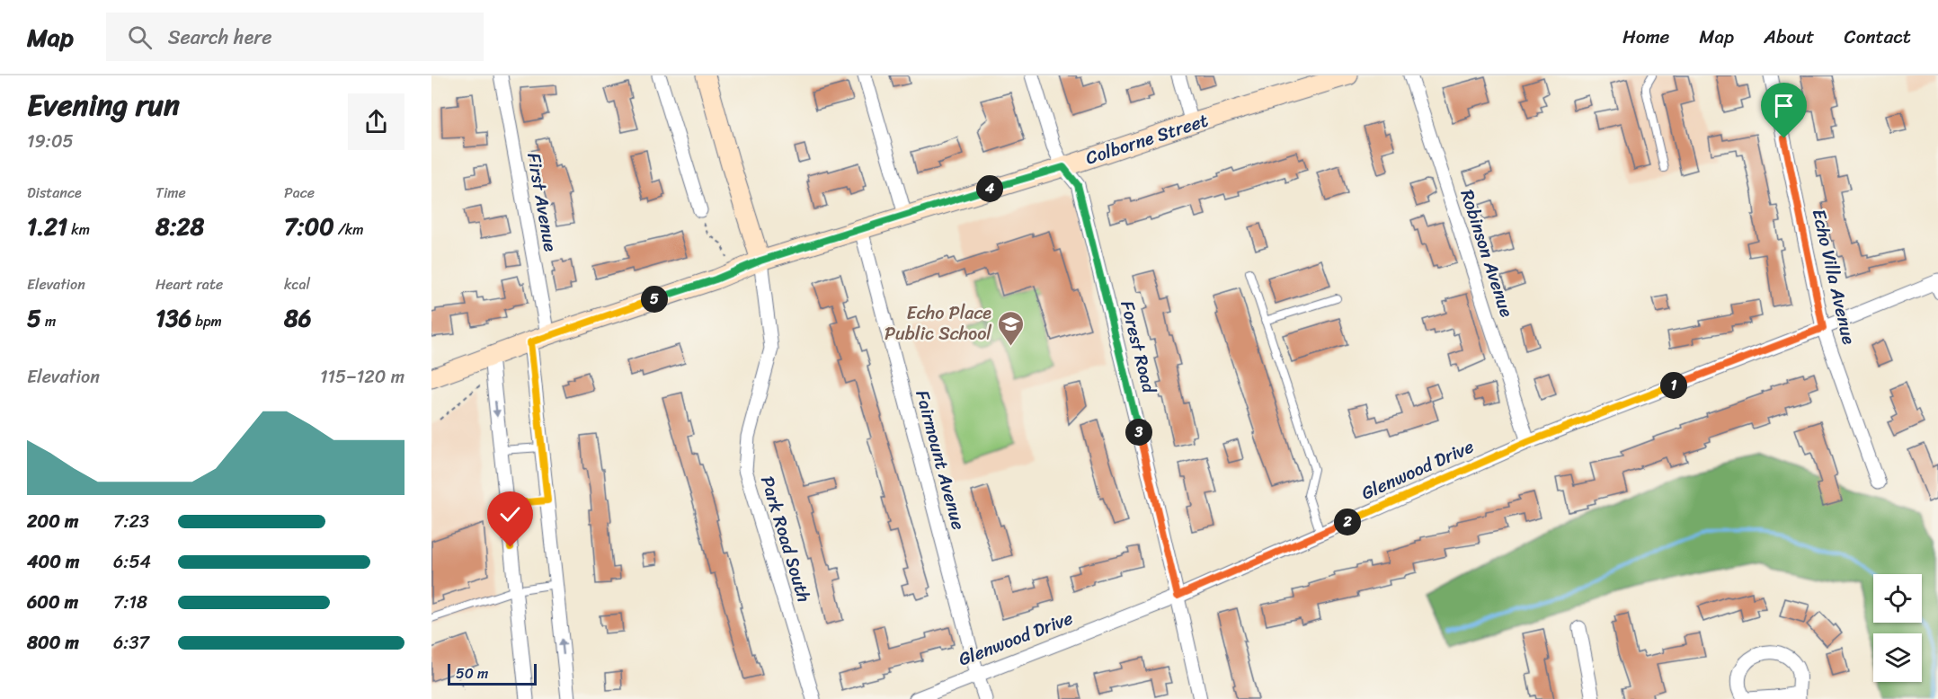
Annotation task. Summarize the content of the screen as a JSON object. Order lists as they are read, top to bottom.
{
  "streets": {
    "main road": ["Colborne Street"],
    "street": [
      "First Avenue",
      "Robinson Avenue",
      "Echo Villa Avenue",
      "Forest Road",
      "Fairmount Avenue",
      "Glenwood Drive",
      "Park Road South"
    ]
  },
  "crossings": [
    ["Colborne Street", "Forest Road"],
    ["Colborne Street", "Fairmount Avenue"],
    ["Colborne Street", "Park Road South"],
    ["Robinson Avenue", "Glenwood Drive"],
    ["Echo Villa Avenue", "Glenwood Drive"],
    ["Forest Road", "Glenwood Drive"],
    ["Fairmount Avenue", "Glenwood Drive"]
  ],
  "places": {
    "school or university": ["Echo Place Public School"]
  },
  "scale_bar": "50 m",
  "page": {
    "header": "Map",
    "search": "Search here",
    "nav": [
      "Home",
      "Map",
      "About",
      "Contact"
    ],
    "heading": ["Evening run", "19:05"],
    "stats": [
      ["Distance", "1.21 km"],
      ["Time", "8:28"],
      ["Pace", "7:00 /km"],
      ["Elevation", "5 m"],
      ["Heart rate", "136 bpm"],
      ["kcal", "86"]
    ],
    "pins": [
      "4",
      "5",
      "1",
      "3",
      "2"
    ],
    "chart": ["Elevation", "115–120 m"],
    "list": [
      {
        "name": "200 m",
        "note": "7:23"
      },
      {
        "name": "400 m",
        "note": "6:54"
      },
      {
        "name": "600 m",
        "note": "7:18"
      },
      {
        "name": "800 m",
        "note": "6:37"
      }
    ],
    "scale": "50 m"
  }
}
